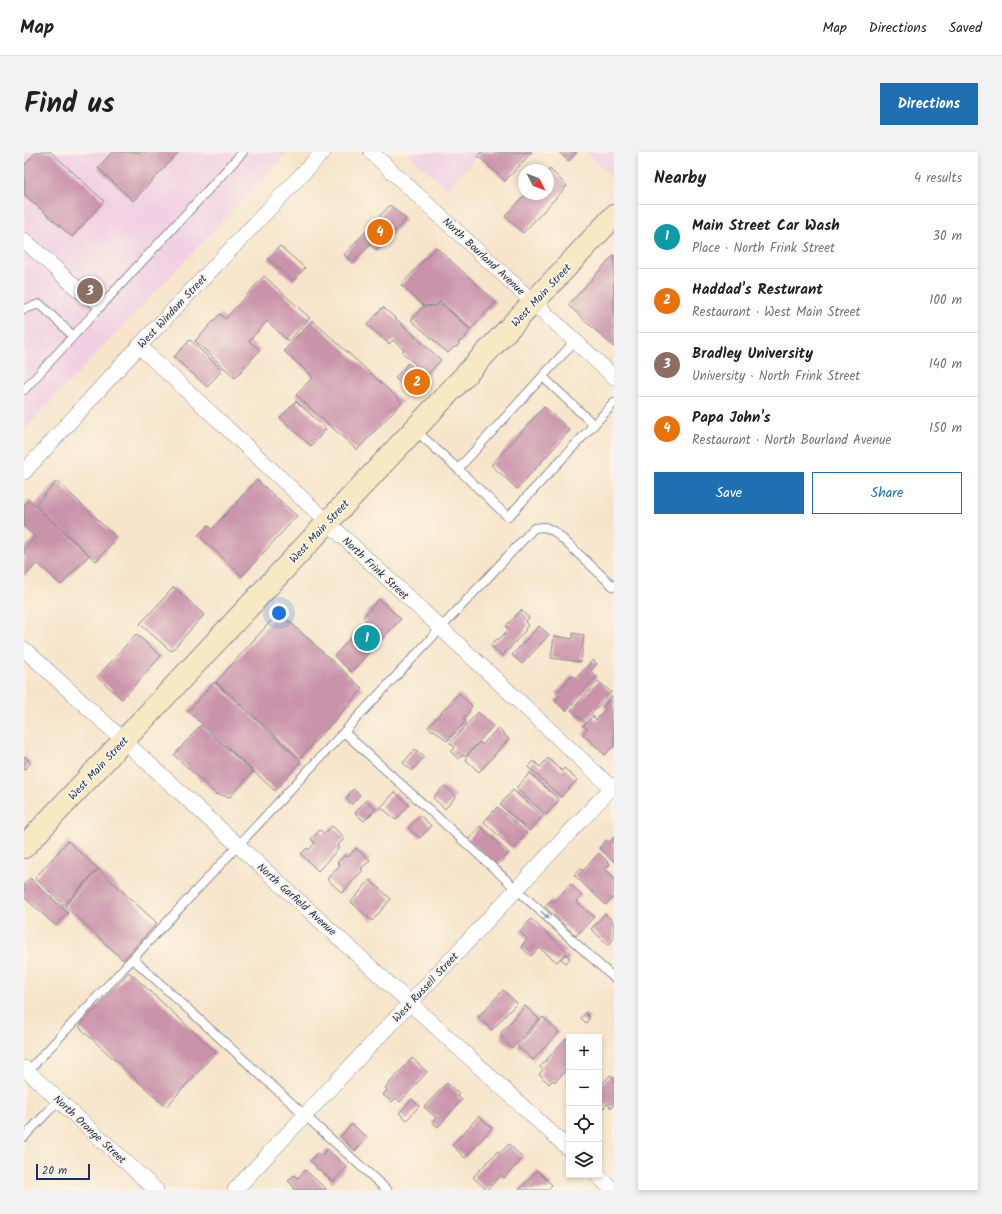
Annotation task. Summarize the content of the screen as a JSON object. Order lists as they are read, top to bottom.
{
  "streets": {
    "main road": ["West Main Street"],
    "street": [
      "North Bourland Avenue",
      "West Windom Street",
      "North Frink Street",
      "North Garfield Avenue",
      "West Russell Street",
      "North Orange Street"
    ]
  },
  "crossings": [
    ["North Bourland Avenue", "West Main Street"],
    ["West Main Street", "North Frink Street"],
    ["West Main Street", "North Garfield Avenue"],
    ["West Windom Street", "North Frink Street"],
    ["North Frink Street", "West Russell Street"],
    ["North Garfield Avenue", "West Russell Street"]
  ],
  "scale_bar": "20 m",
  "north": "bottom right",
  "page": {
    "header": "Map",
    "nav": ["Map", "Directions", "Saved"],
    "title": "Find us",
    "buttons": [
      "Directions",
      ["Save", "Share"]
    ],
    "heading": ["Nearby", "4 results"],
    "list": [
      {
        "mark": "1",
        "name": "Main Street Car Wash",
        "note": "Place · North Frink Street",
        "value": "30 m"
      },
      {
        "mark": "2",
        "name": "Haddad's Resturant",
        "note": "Restaurant · West Main Street",
        "value": "100 m"
      },
      {
        "mark": "3",
        "name": "Bradley University",
        "note": "University · North Frink Street",
        "value": "140 m"
      },
      {
        "mark": "4",
        "name": "Papa John's",
        "note": "Restaurant · North Bourland Avenue",
        "value": "150 m"
      }
    ],
    "pins": [
      "4",
      "3",
      "2",
      "1"
    ],
    "map_buttons": ["+", "−"],
    "scale": "20 m"
  }
}
